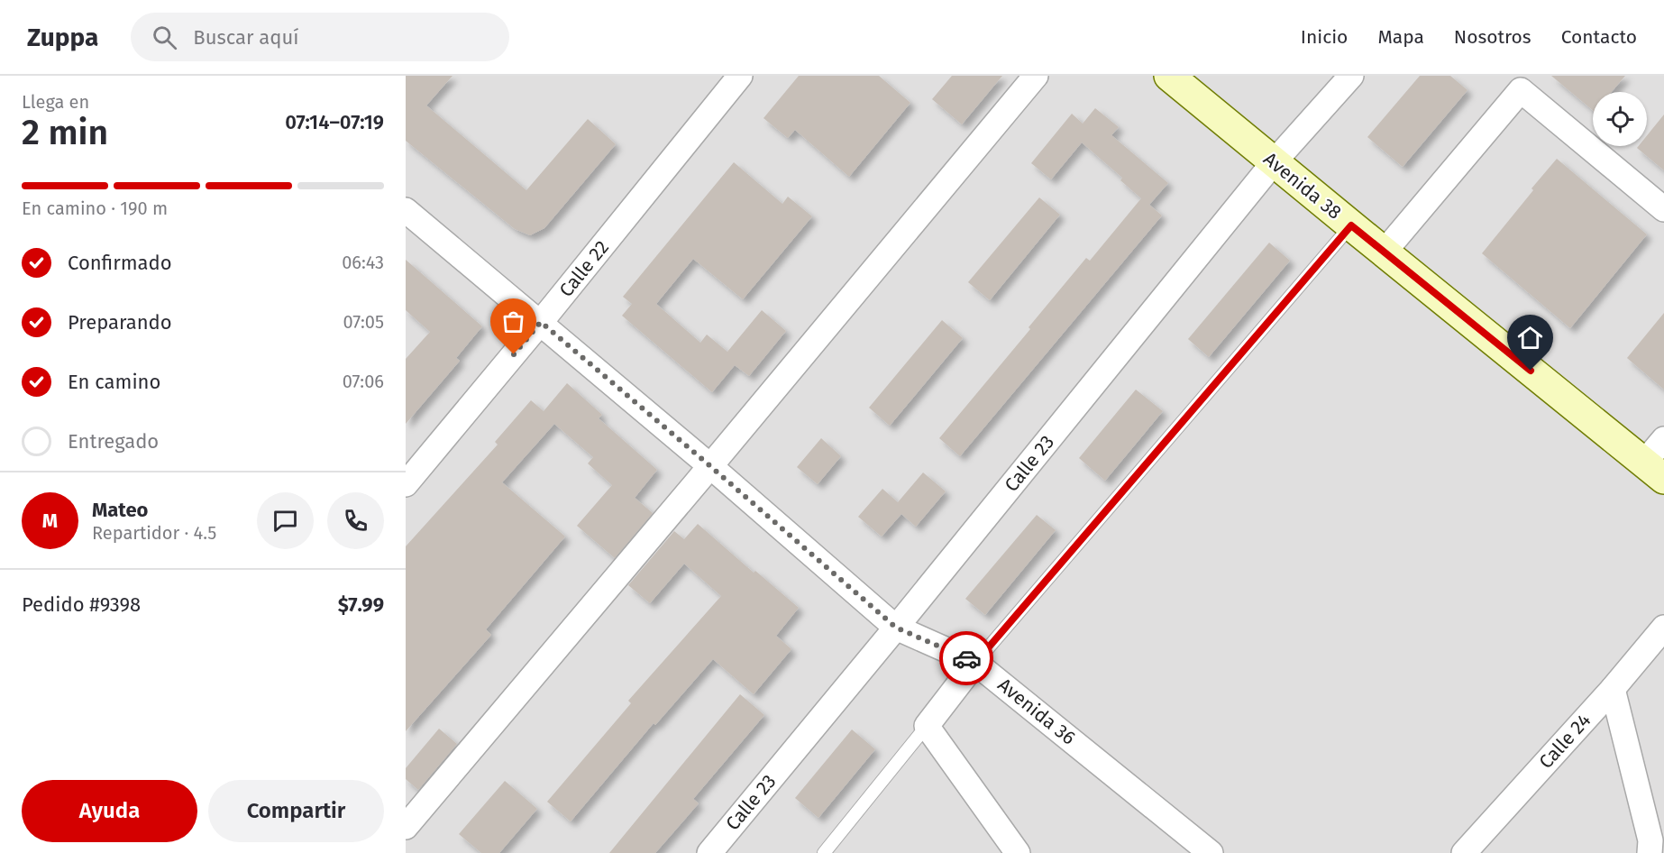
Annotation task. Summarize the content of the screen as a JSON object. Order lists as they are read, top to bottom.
{
  "streets": {
    "street": [
      "Avenida 38",
      "Calle 22",
      "Calle 23",
      "Avenida 36",
      "Calle 24"
    ]
  },
  "crossings": [
    ["Avenida 38", "Calle 23"],
    ["Calle 22", "Avenida 36"],
    ["Calle 23", "Avenida 36"]
  ],
  "page": {
    "header": "Zuppa",
    "search": "Buscar aquí",
    "nav": [
      "Inicio",
      "Mapa",
      "Nosotros",
      "Contacto"
    ],
    "heading": ["2 min", "Llega en", "07:14–07:19"],
    "panel": [
      "Mateo",
      "Repartidor · 4.5",
      "Pedido #9398",
      "$7.99"
    ],
    "bar": "En camino · 190 m",
    "list": [
      ["Confirmado", "06:43"],
      ["Preparando", "07:05"],
      ["En camino", "07:06"],
      "Entregado"
    ],
    "round": "M",
    "buttons": ["Ayuda", "Compartir"]
  }
}
